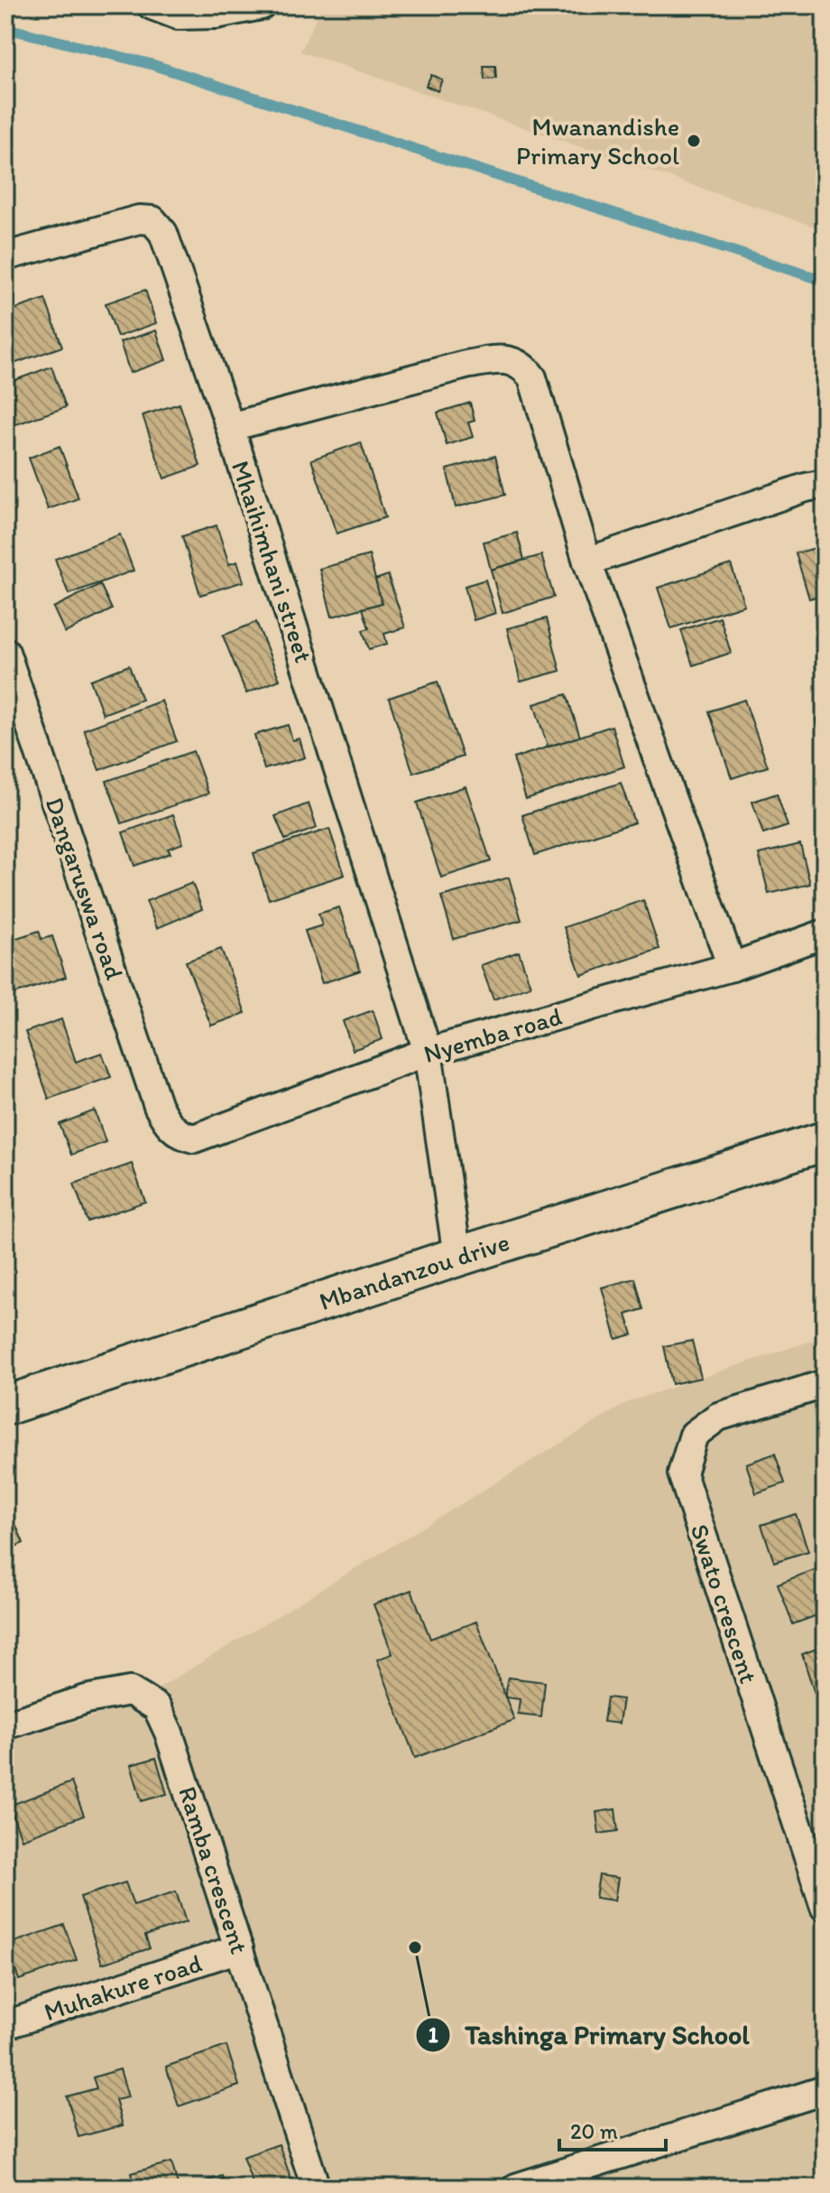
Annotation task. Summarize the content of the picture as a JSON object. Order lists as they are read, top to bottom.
{
  "streets": {
    "street": [
      "Mhaihimhani street",
      "Dangaruswa road",
      "Nyemba road",
      "Mbandanzou drive",
      "Swato crescent",
      "Ramba crescent",
      "Muhakure road"
    ]
  },
  "crossings": [
    ["Mhaihimhani street", "Nyemba road"],
    ["Mhaihimhani street", "Mbandanzou drive"],
    ["Dangaruswa road", "Nyemba road"],
    ["Ramba crescent", "Muhakure road"]
  ],
  "places": ["Mwanandishe Primary School", "Tashinga Primary School"],
  "scale_bar": "20 m"
}
